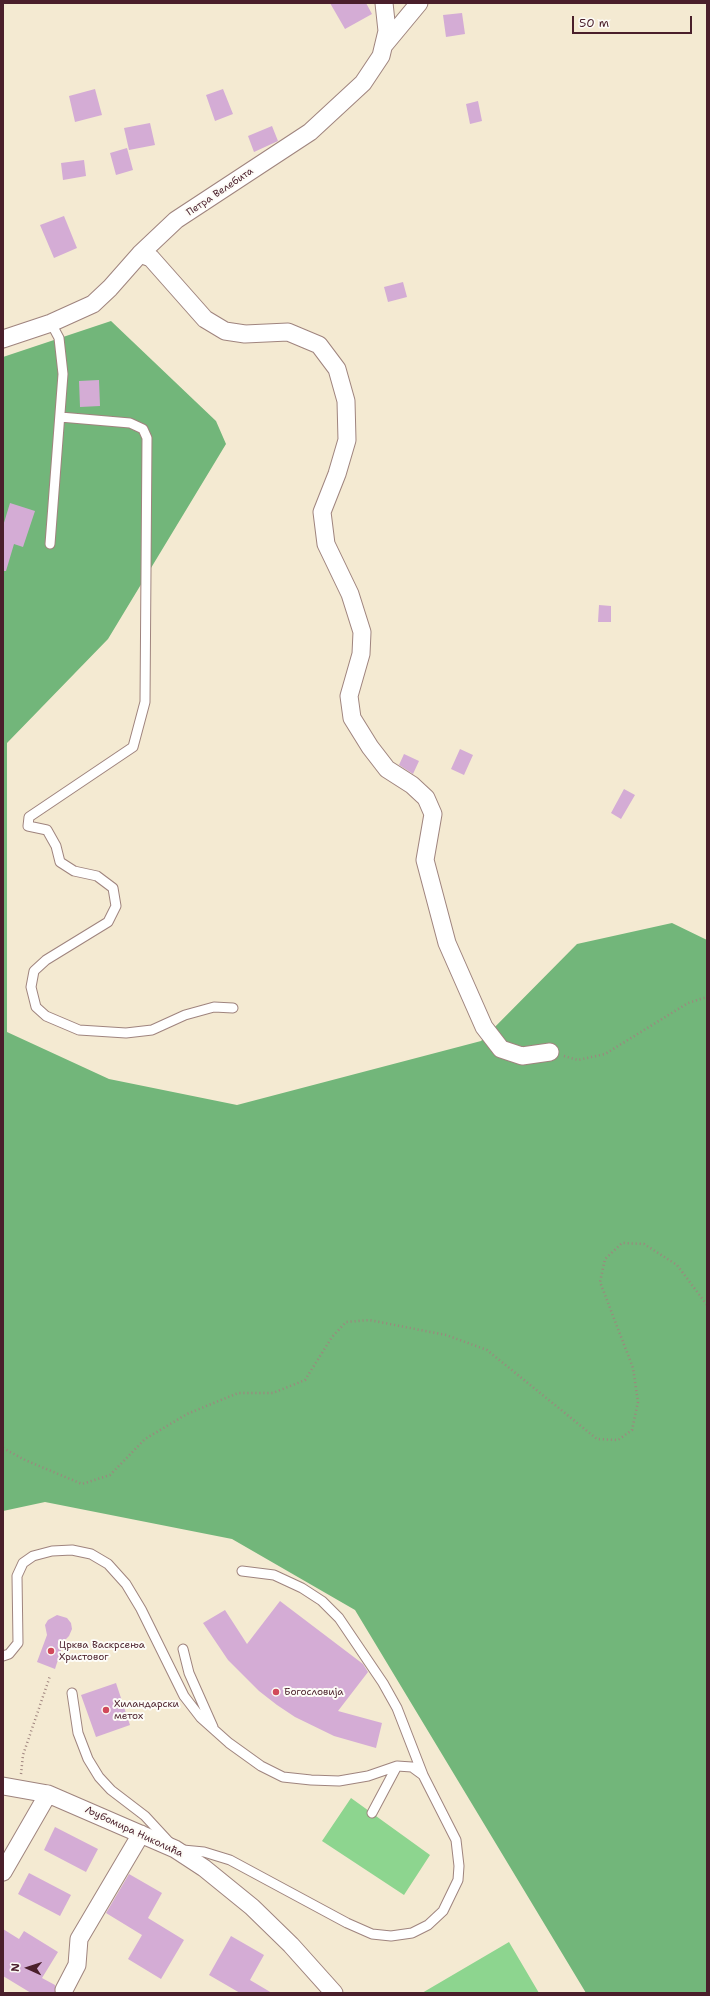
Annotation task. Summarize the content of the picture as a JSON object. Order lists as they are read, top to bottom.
{
  "streets": {
    "street": ["Петра Велебита", "Љубомира Николића"]
  },
  "places": ["Црква Васкрсења Христовог", "Богословија", "Хиландарски метох"],
  "scale_bar": "50 m",
  "north": "left"
}
